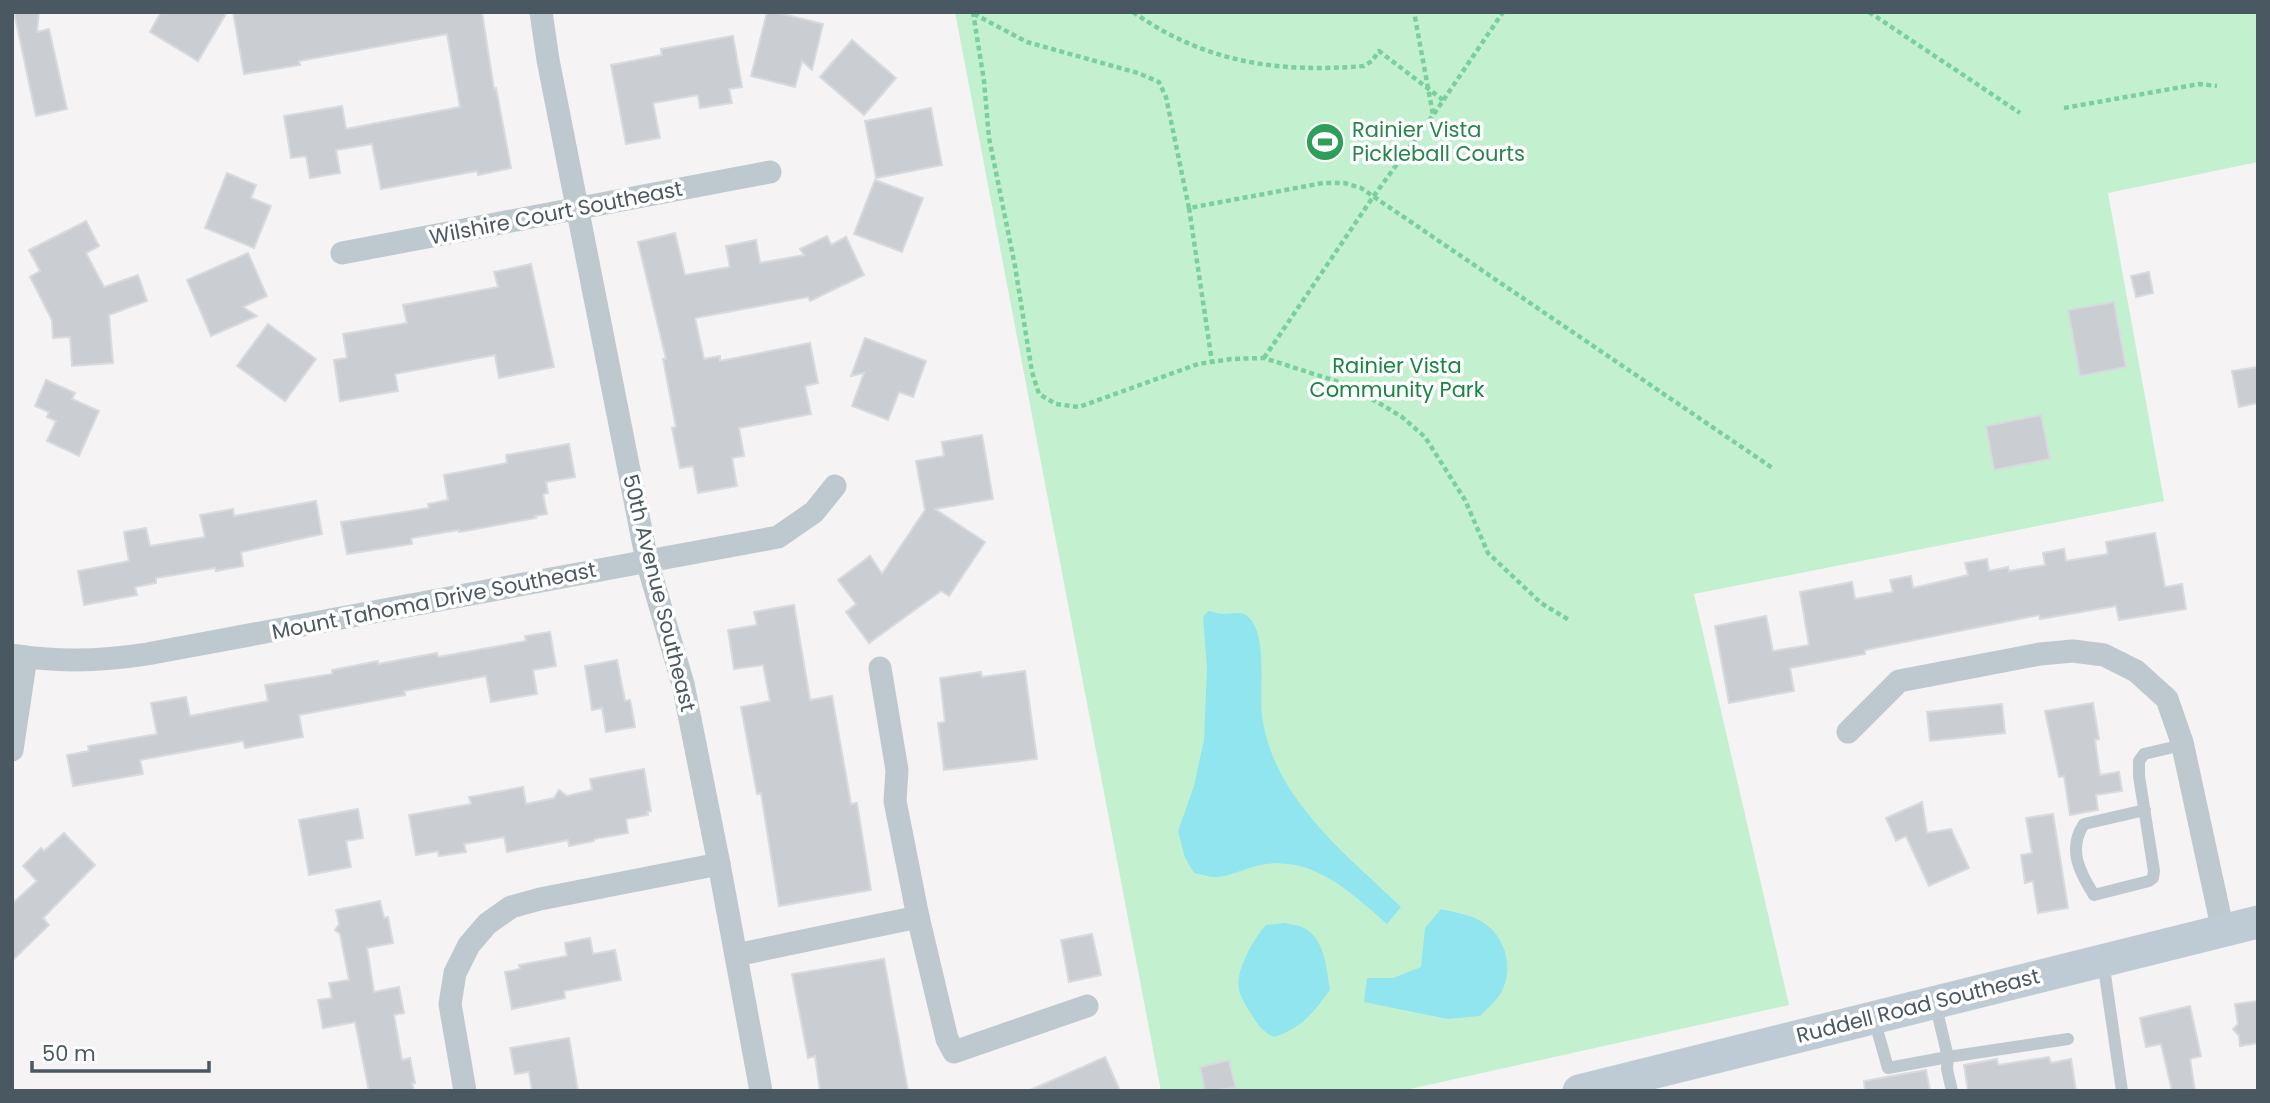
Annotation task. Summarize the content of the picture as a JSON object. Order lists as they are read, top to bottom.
{
  "streets": {
    "main road": ["Ruddell Road Southeast"],
    "street": ["Wilshire Court Southeast", "50th Avenue Southeast", "Mount Tahoma Drive Southeast"]
  },
  "crossings": [
    ["Wilshire Court Southeast", "50th Avenue Southeast"],
    ["50th Avenue Southeast", "Mount Tahoma Drive Southeast"]
  ],
  "parks": ["Rainier Vista Community Park"],
  "places": {
    "sports": ["Rainier Vista Pickleball Courts"]
  },
  "scale_bar": "50 m"
}
